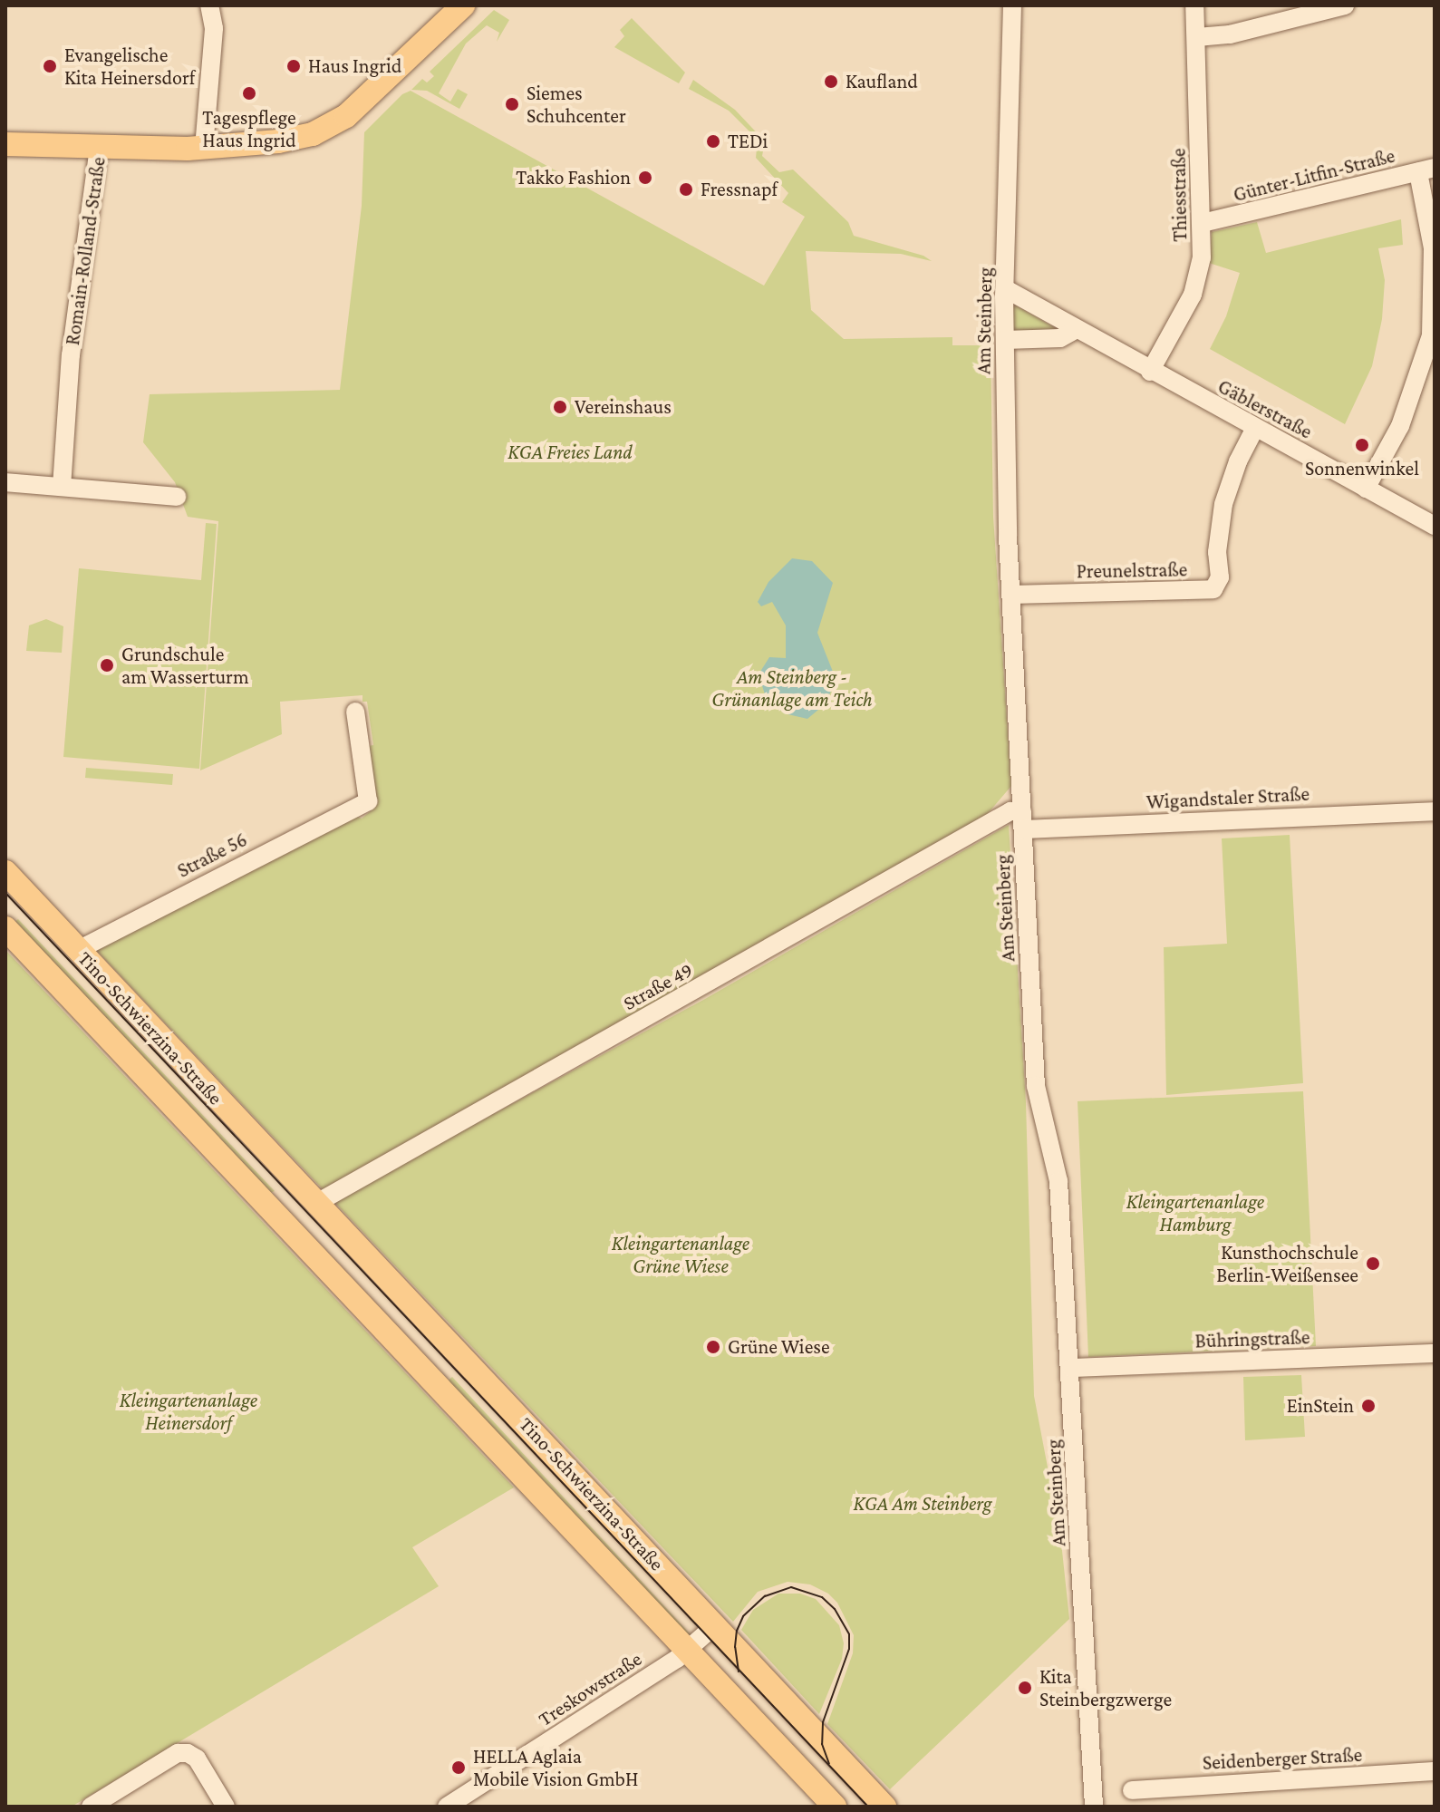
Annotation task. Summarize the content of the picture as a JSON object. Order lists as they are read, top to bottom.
{
  "streets": {
    "main road": ["Romain-Rolland-Straße", "Tino-Schwierzina-Straße"],
    "street": [
      "Günter-Litfin-Straße",
      "Thiesstraße",
      "Am Steinberg",
      "Gäblerstraße",
      "Preunelstraße",
      "Wigandstaler Straße",
      "Straße 56",
      "Straße 49",
      "Bühringstraße",
      "Treskowstraße",
      "Seidenberger Straße"
    ]
  },
  "crossings": [
    ["Günter-Litfin-Straße", "Thiesstraße"],
    ["Thiesstraße", "Gäblerstraße"],
    ["Am Steinberg", "Gäblerstraße"],
    ["Am Steinberg", "Preunelstraße"],
    ["Am Steinberg", "Wigandstaler Straße"],
    ["Am Steinberg", "Straße 49"],
    ["Am Steinberg", "Bühringstraße"],
    ["Gäblerstraße", "Preunelstraße"],
    ["Wigandstaler Straße", "Straße 49"],
    ["Straße 56", "Tino-Schwierzina-Straße"],
    ["Straße 49", "Tino-Schwierzina-Straße"],
    ["Tino-Schwierzina-Straße", "Treskowstraße"]
  ],
  "parks": [
    "KGA Freies Land",
    "Am Steinberg - Grünanlage am Teich",
    "Kleingartenanlage Hamburg",
    "Kleingartenanlage Grüne Wiese",
    "Kleingartenanlage Heinersdorf",
    "KGA Am Steinberg"
  ],
  "places": [
    "Evangelische Kita Heinersdorf",
    "Haus Ingrid",
    "Kaufland",
    "Tagespflege Haus Ingrid",
    "Siemes Schuhcenter",
    "TEDi",
    "Takko Fashion",
    "Fressnapf",
    "Vereinshaus",
    "Sonnenwinkel",
    "Grundschule am Wasserturm",
    "Kunsthochschule Berlin-Weißensee",
    "Grüne Wiese",
    "EinStein",
    "Kita Steinbergzwerge",
    "HELLA Aglaia Mobile Vision GmbH"
  ]
}
